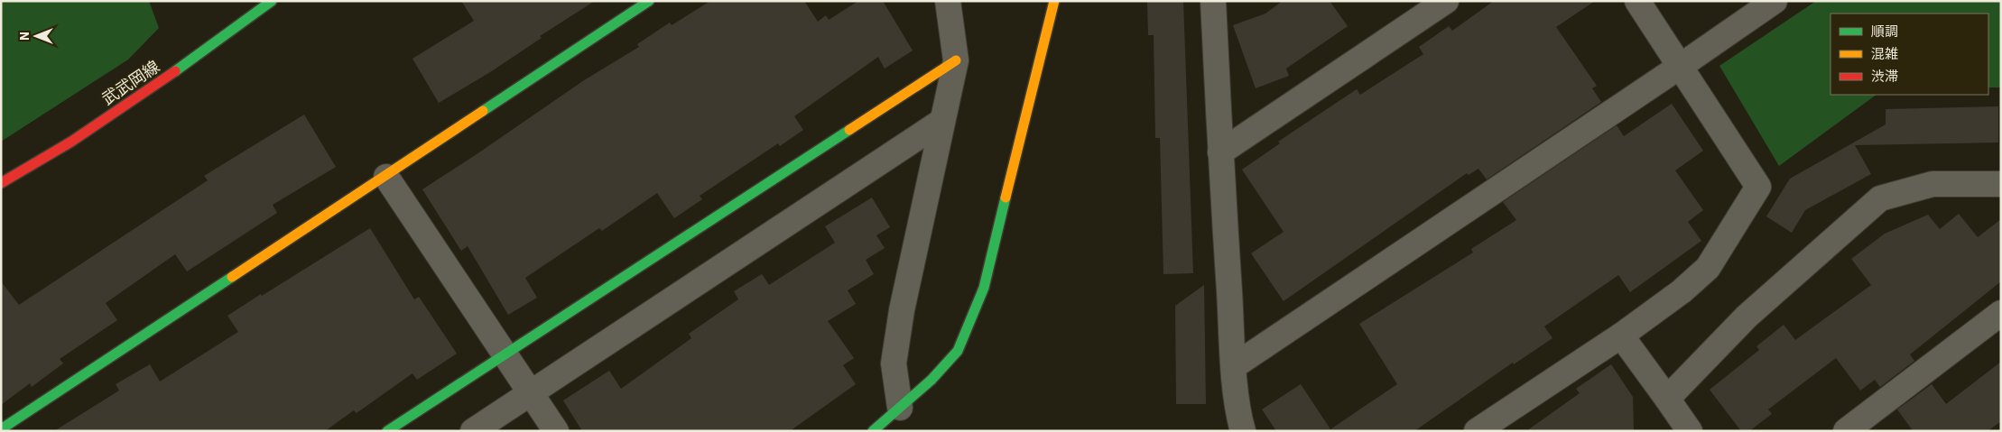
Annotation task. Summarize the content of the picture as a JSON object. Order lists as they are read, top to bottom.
{
  "streets": {
    "street": ["武武岡線"]
  },
  "legend": ["順調", "混雑", "渋滞"],
  "north": "left"
}
